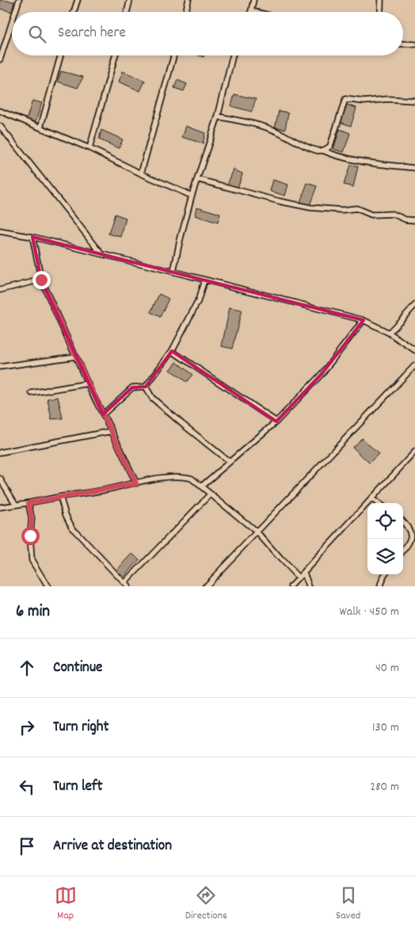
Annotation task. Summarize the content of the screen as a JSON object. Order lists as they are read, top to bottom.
{
  "page": {
    "search": "Search here",
    "heading": ["6 min", "Walk · 450 m"],
    "list": [
      ["Continue", "40 m"],
      ["Turn right", "130 m"],
      ["Turn left", "280 m"],
      "Arrive at destination"
    ],
    "nav": ["Map", "Directions", "Saved"]
  }
}
